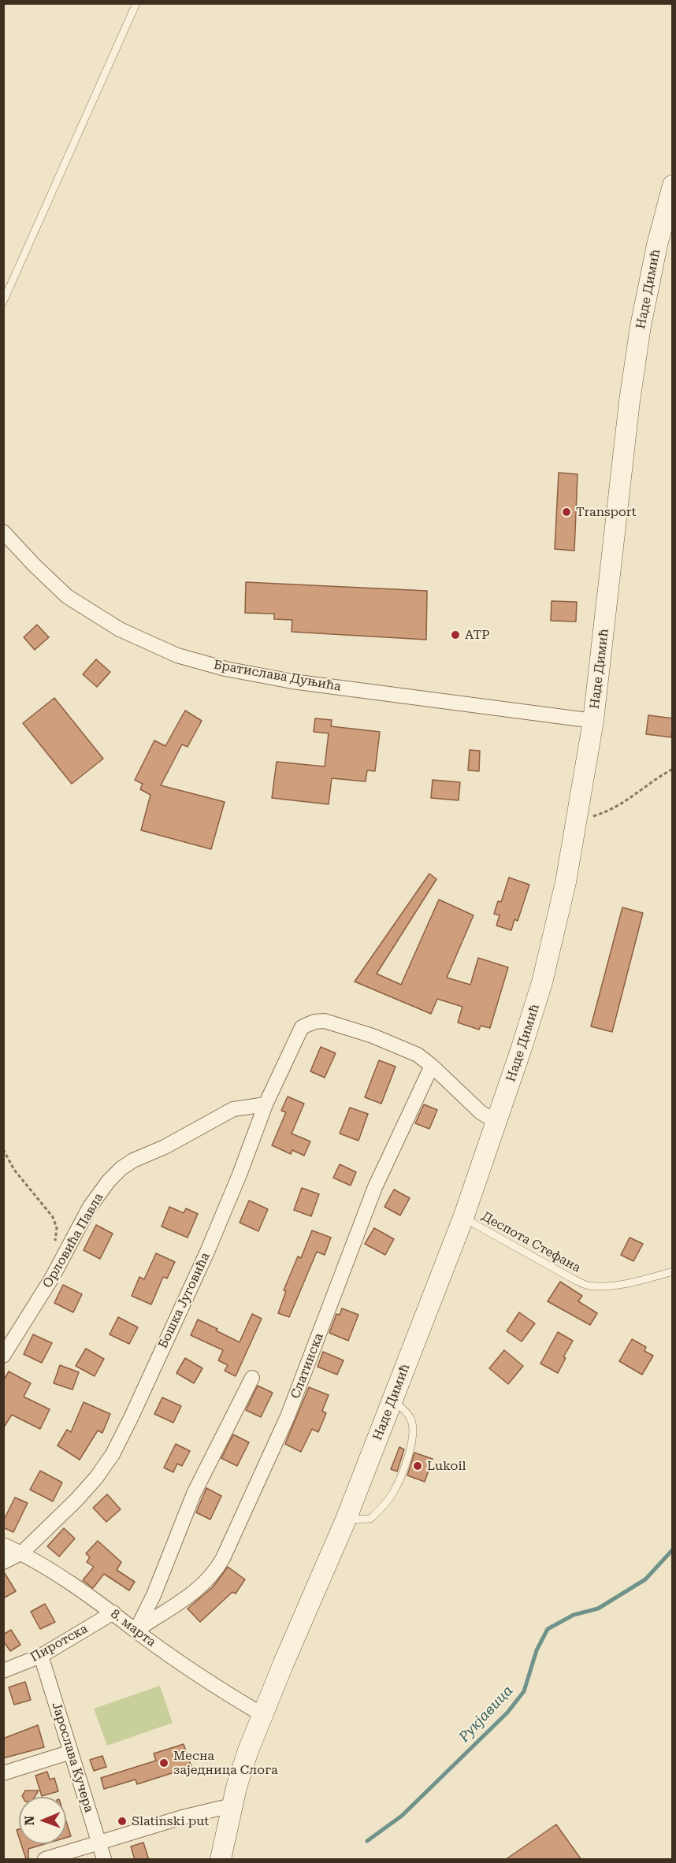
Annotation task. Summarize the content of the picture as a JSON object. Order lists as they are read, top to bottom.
{
  "streets": {
    "main road": ["Наде Димић"],
    "street": [
      "Братислава Дуњића",
      "Орловића Павла",
      "Бошка Југовића",
      "Слатинска",
      "8. марта",
      "Пиротска",
      "Јарослава Кучера"
    ],
    "lane": ["Деспота Стефана"]
  },
  "crossings": [
    ["Наде Димић", "Братислава Дуњића"],
    ["Наде Димић", "Деспота Стефана"],
    ["Наде Димић", "8. марта"],
    ["Орловића Павла", "Бошка Југовића"],
    ["Бошка Југовића", "Слатинска"],
    ["Бошка Југовића", "8. марта"],
    ["Слатинска", "8. марта"],
    ["8. марта", "Пиротска"],
    ["Пиротска", "Јарослава Кучера"]
  ],
  "water": ["Рукјавица"],
  "places": [
    "Transport",
    "ATP",
    "Lukoil",
    "Месна заједница Слога",
    "Slatinski put"
  ],
  "north": "left"
}
